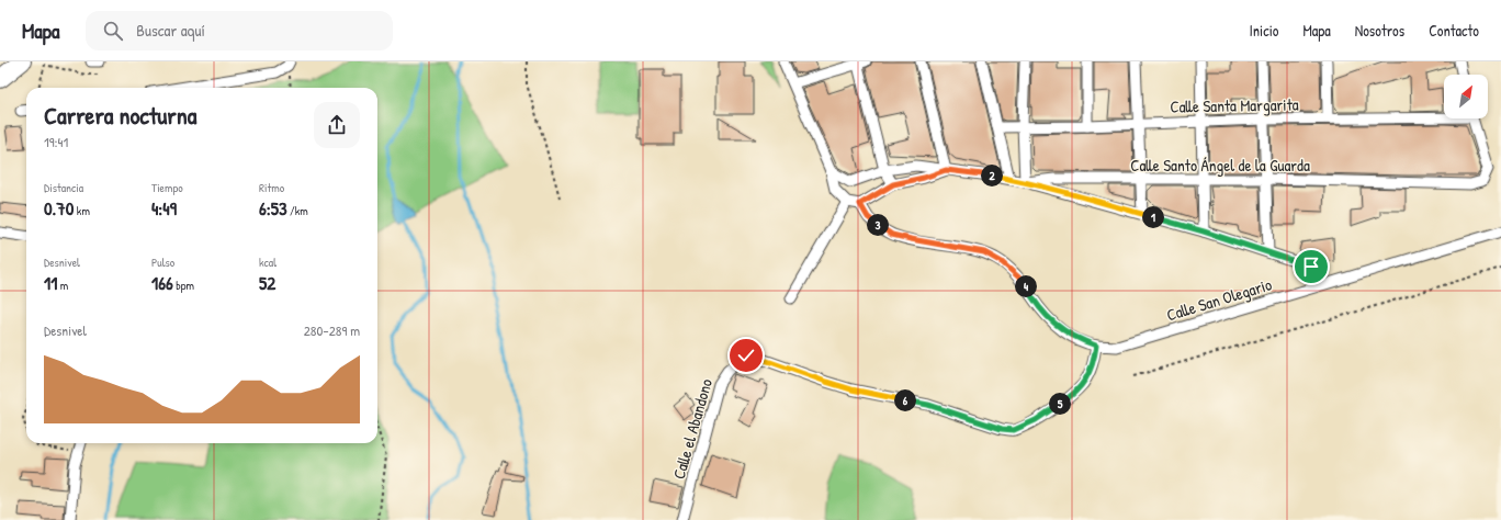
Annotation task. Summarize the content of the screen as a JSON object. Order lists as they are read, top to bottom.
{
  "streets": {
    "street": [
      "Calle Santa Margarita",
      "Calle Santo Ángel de la Guarda",
      "Calle San Olegario",
      "Calle el Abandono"
    ]
  },
  "crossings": [
    ["Calle Santo Ángel de la Guarda", "Calle San Olegario"],
    ["Calle San Olegario", "Calle el Abandono"]
  ],
  "north": "top right",
  "page": {
    "header": "Mapa",
    "search": "Buscar aquí",
    "nav": [
      "Inicio",
      "Mapa",
      "Nosotros",
      "Contacto"
    ],
    "heading": ["Carrera nocturna", "19:41"],
    "stats": [
      ["Distancia", "0.70 km"],
      ["Tiempo", "4:49"],
      ["Ritmo", "6:53 /km"],
      ["Desnivel", "11 m"],
      ["Pulso", "166 bpm"],
      ["kcal", "52"]
    ],
    "pins": [
      "2",
      "1",
      "3",
      "4",
      "6",
      "5"
    ],
    "chart": ["Desnivel", "280–289 m"]
  }
}
